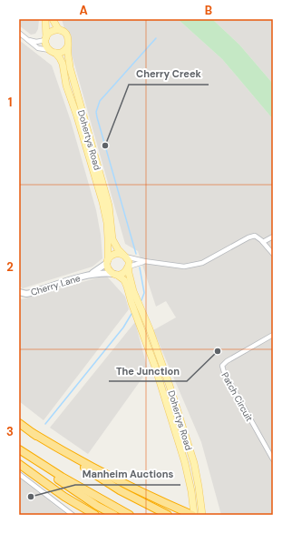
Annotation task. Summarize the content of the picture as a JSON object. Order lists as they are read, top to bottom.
{
  "streets": {
    "main road": ["Dohertys Road"],
    "street": ["Cherry Lane", "Patch Circuit"]
  },
  "crossings": [
    ["Dohertys Road", "Cherry Lane"]
  ],
  "places": ["Cherry Creek", "The Junction", "Manheim Auctions"],
  "grid": {
    "columns": ["A", "B"],
    "rows": ["1", "2", "3"]
  }
}
